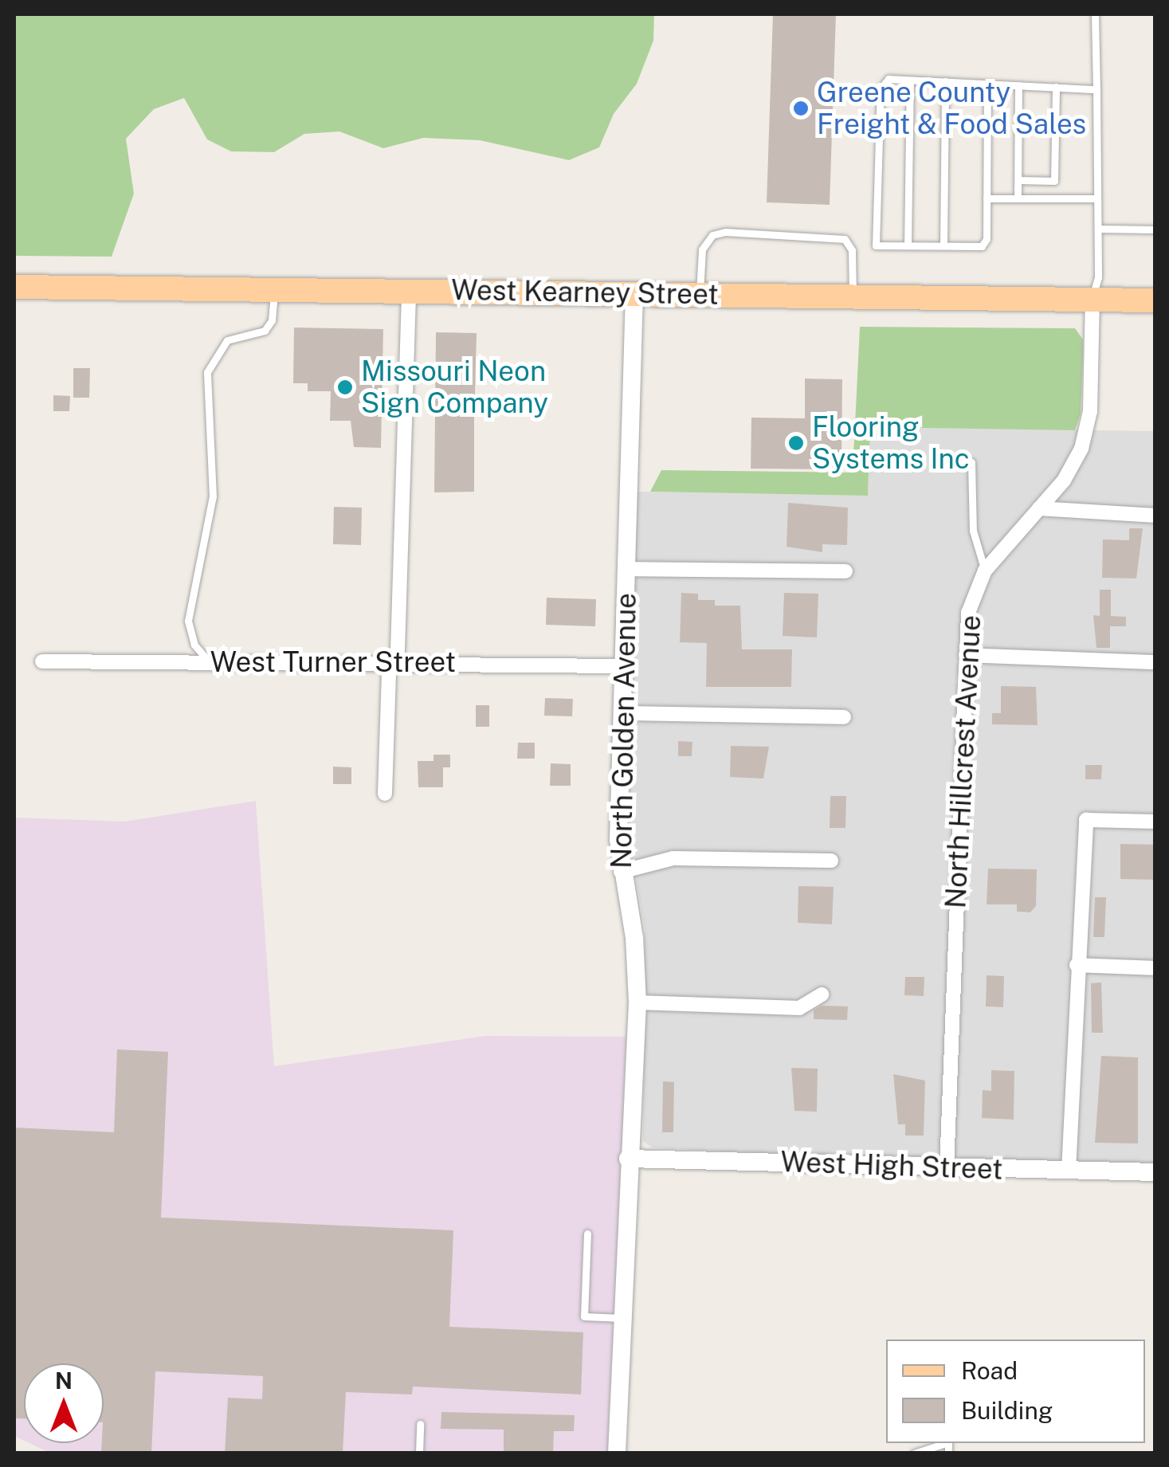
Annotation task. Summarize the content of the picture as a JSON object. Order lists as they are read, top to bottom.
{
  "streets": {
    "main road": ["West Kearney Street"],
    "street": [
      "West Turner Street",
      "North Golden Avenue",
      "North Hillcrest Avenue",
      "West High Street"
    ]
  },
  "crossings": [
    ["West Kearney Street", "North Golden Avenue"],
    ["West Kearney Street", "North Hillcrest Avenue"],
    ["West Turner Street", "North Golden Avenue"],
    ["North Golden Avenue", "West High Street"],
    ["North Hillcrest Avenue", "West High Street"]
  ],
  "places": ["Greene County Freight & Food Sales", "Missouri Neon Sign Company", "Flooring Systems Inc"],
  "legend": ["Road", "Building"],
  "north": "top"
}
